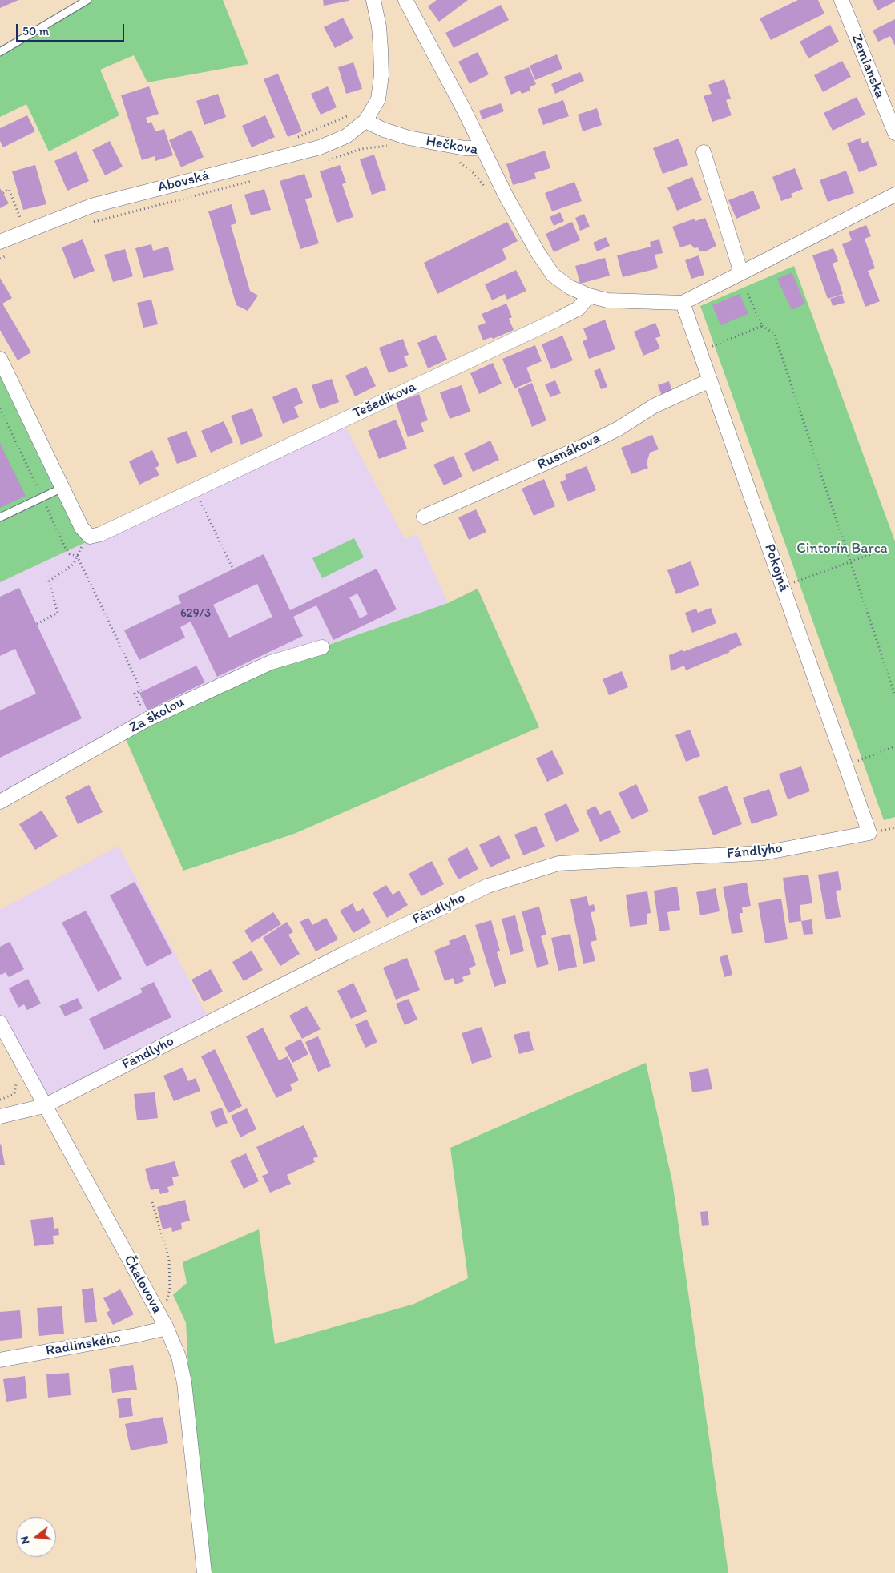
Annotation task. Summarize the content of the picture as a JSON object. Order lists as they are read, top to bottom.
{
  "streets": {
    "street": [
      "Zemianska",
      "Hečkova",
      "Abovská",
      "Tešedíkova",
      "Rusnákova",
      "Pokojná",
      "Za školou",
      "Fándlyho",
      "Čkalovova",
      "Radlinského"
    ]
  },
  "crossings": [
    ["Hečkova", "Abovská"],
    ["Hečkova", "Tešedíkova"],
    ["Rusnákova", "Pokojná"],
    ["Pokojná", "Fándlyho"],
    ["Fándlyho", "Čkalovova"],
    ["Čkalovova", "Radlinského"]
  ],
  "parks": ["Cintorín Barca"],
  "house_numbers": ["629/3"],
  "scale_bar": "50 m",
  "north": "left"
}
